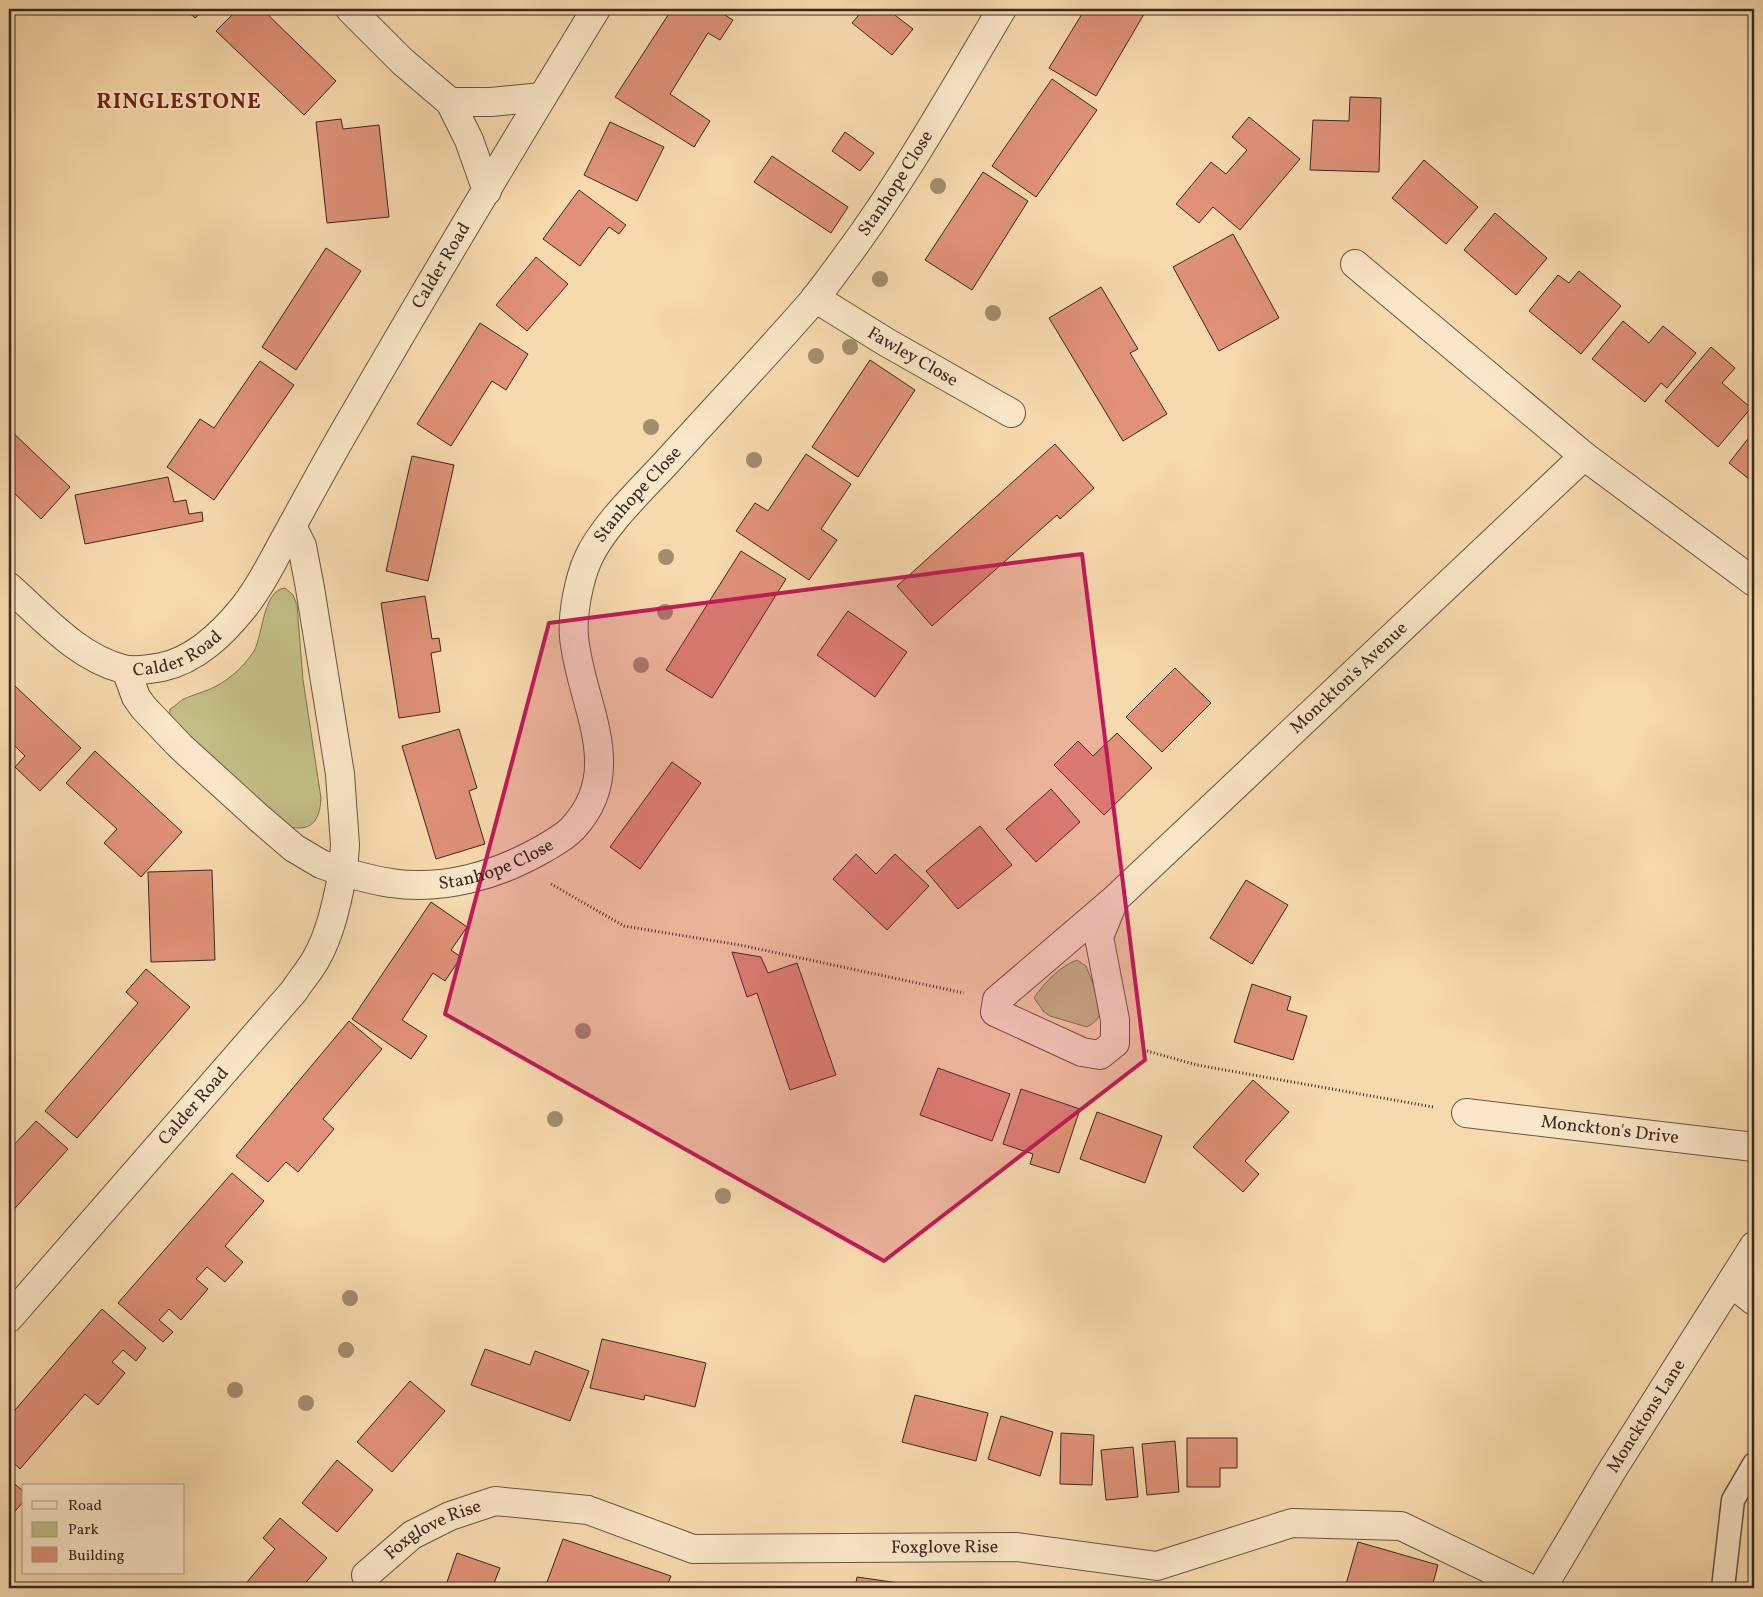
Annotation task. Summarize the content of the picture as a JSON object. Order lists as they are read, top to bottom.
{
  "streets": {
    "street": [
      "Stanhope Close",
      "Calder Road",
      "Fawley Close",
      "Monckton's Avenue",
      "Monckton's Drive",
      "Moncktons Lane",
      "Foxglove Rise"
    ]
  },
  "crossings": [
    ["Stanhope Close", "Calder Road"],
    ["Stanhope Close", "Fawley Close"]
  ],
  "districts": ["RINGLESTONE"],
  "legend": ["Road", "Park", "Building"]
}
